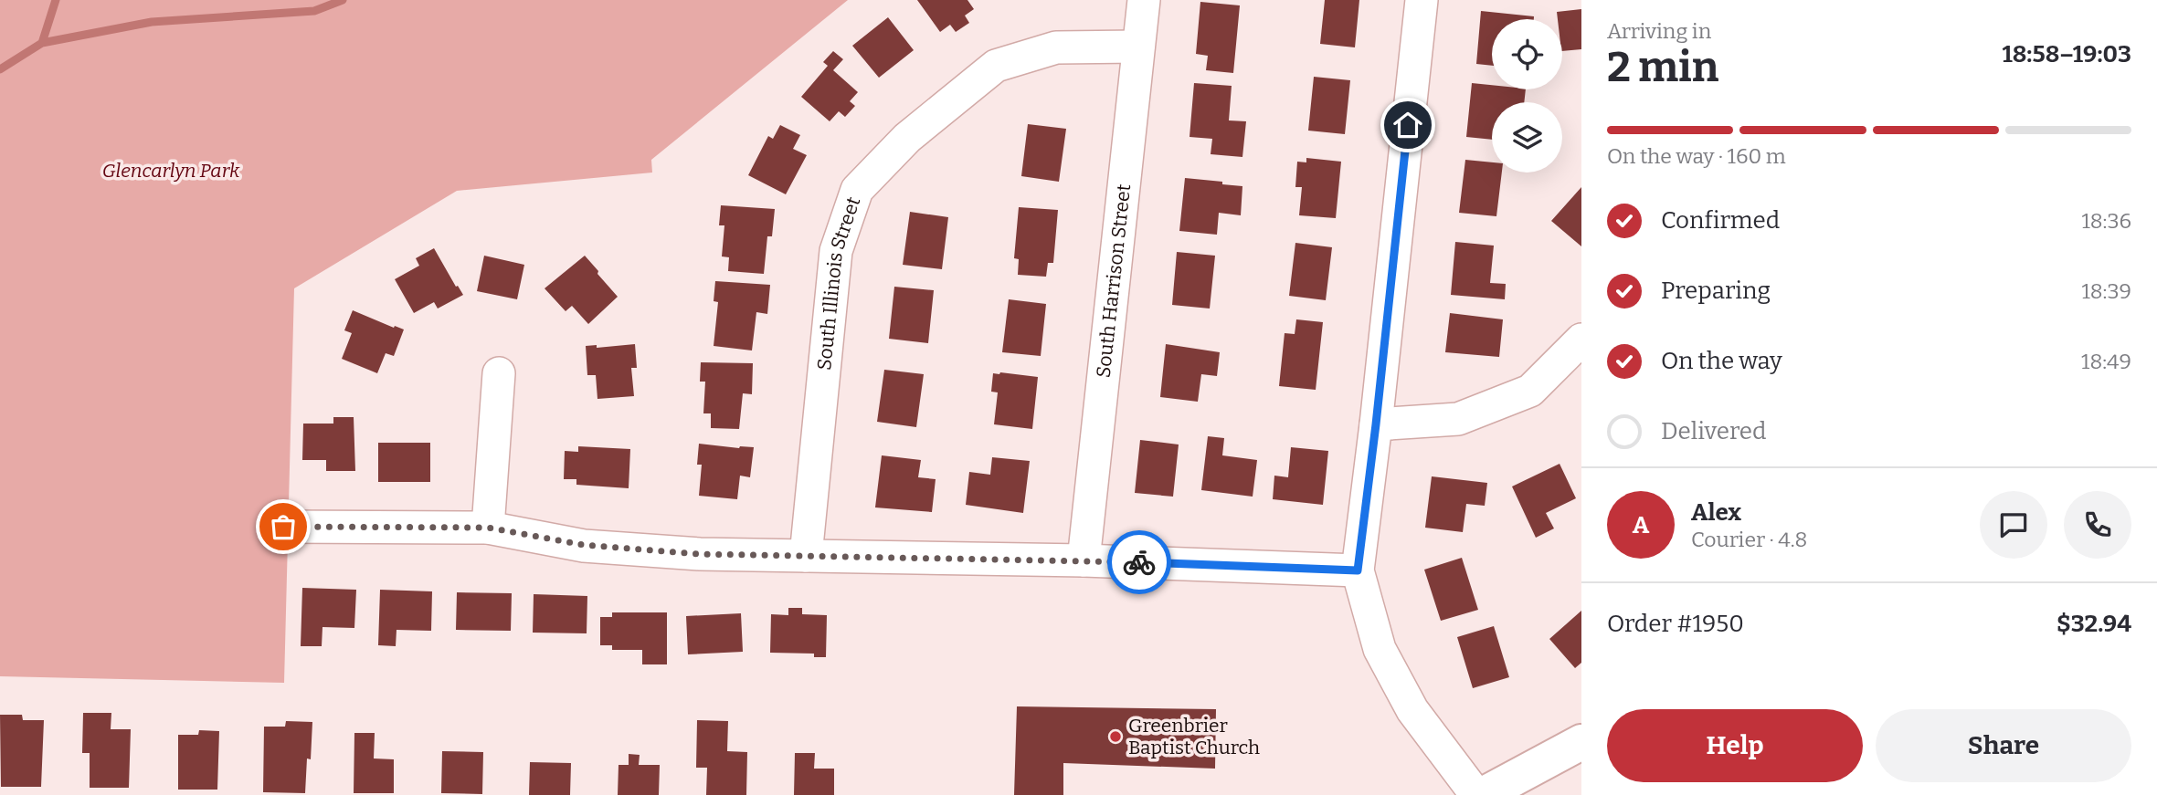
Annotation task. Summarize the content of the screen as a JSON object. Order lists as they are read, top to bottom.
{
  "streets": {
    "street": ["South Harrison Street", "South Illinois Street"]
  },
  "crossings": [
    ["South Harrison Street", "South Illinois Street"]
  ],
  "parks": ["Glencarlyn Park"],
  "places": ["Greenbrier Baptist Church"],
  "page": {
    "heading": ["2 min", "Arriving in", "18:58–19:03"],
    "panel": [
      "Alex",
      "Courier · 4.8",
      "Order #1950",
      "$32.94"
    ],
    "bar": "On the way · 160 m",
    "list": [
      ["Confirmed", "18:36"],
      ["Preparing", "18:39"],
      ["On the way", "18:49"],
      "Delivered"
    ],
    "round": "A",
    "buttons": ["Help", "Share"]
  }
}
